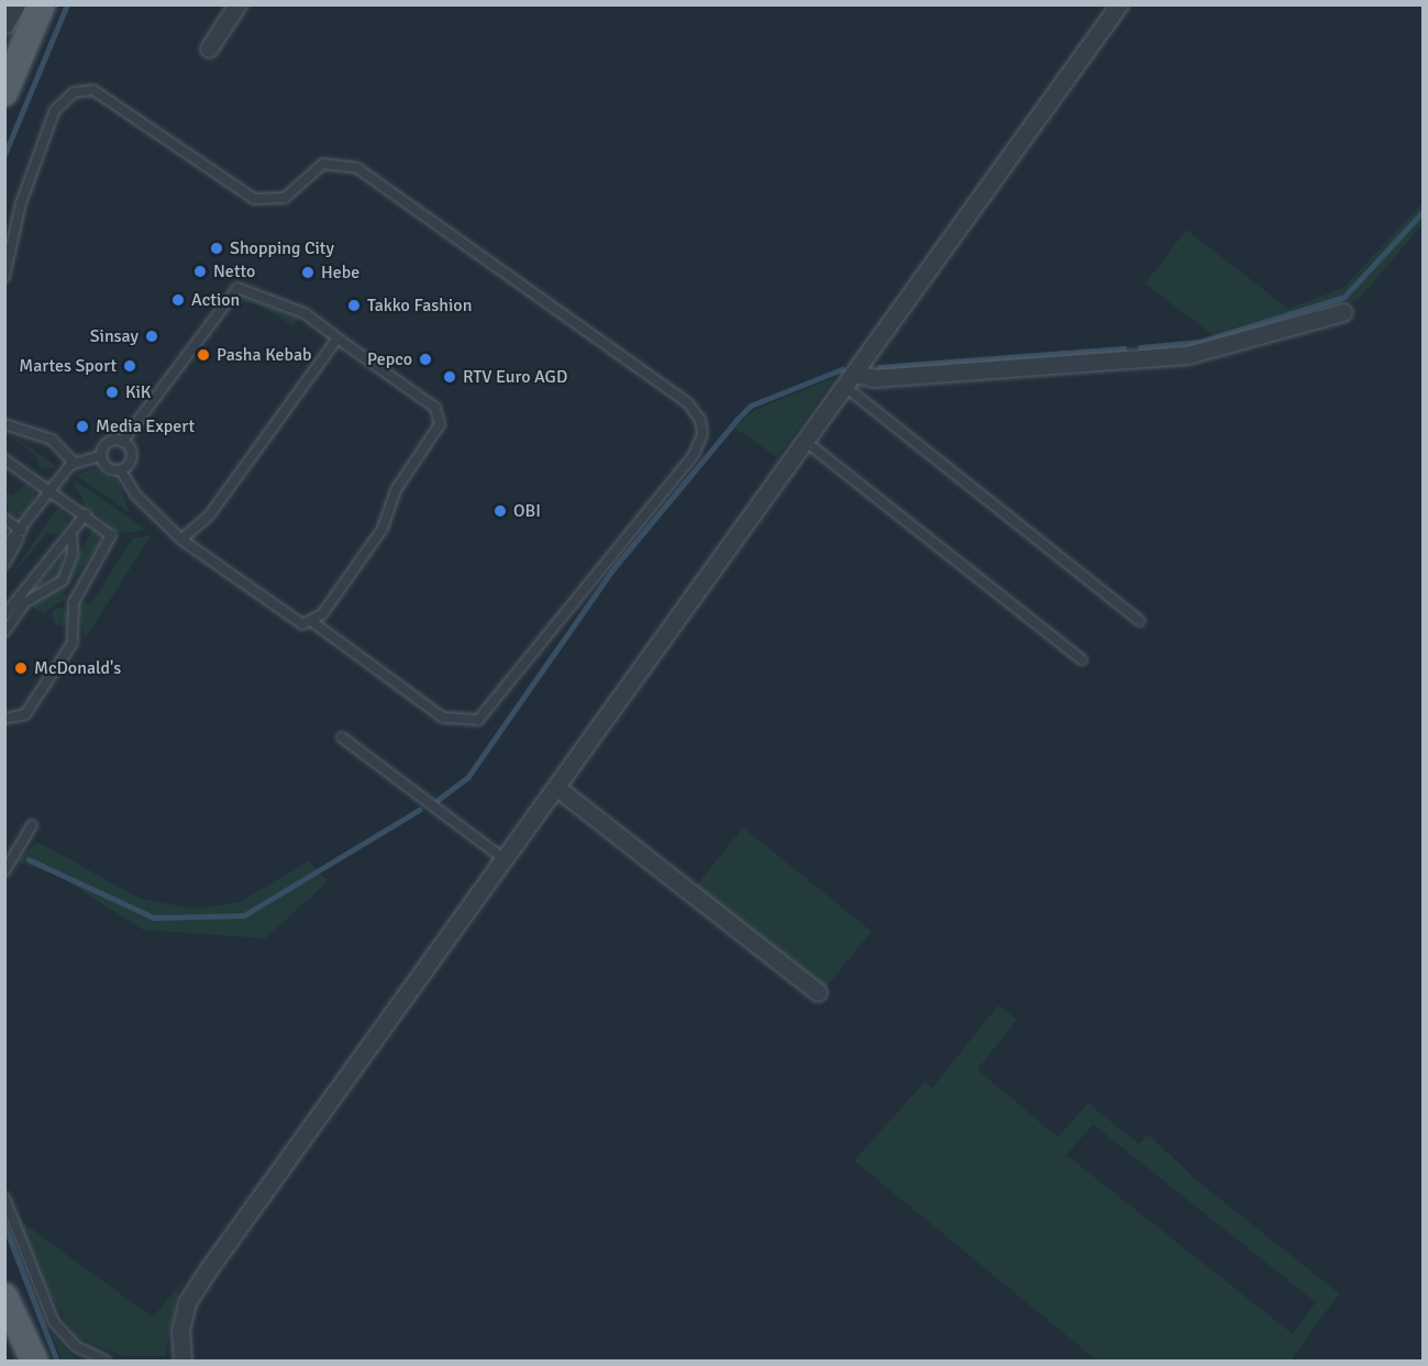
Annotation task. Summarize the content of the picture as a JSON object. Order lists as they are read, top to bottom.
{
  "places": [
    "Shopping City",
    "Netto",
    "Hebe",
    "Action",
    "Takko Fashion",
    "Sinsay",
    "Pasha Kebab",
    "Pepco",
    "Martes Sport",
    "RTV Euro AGD",
    "KiK",
    "Media Expert",
    "OBI",
    "McDonald's"
  ]
}
